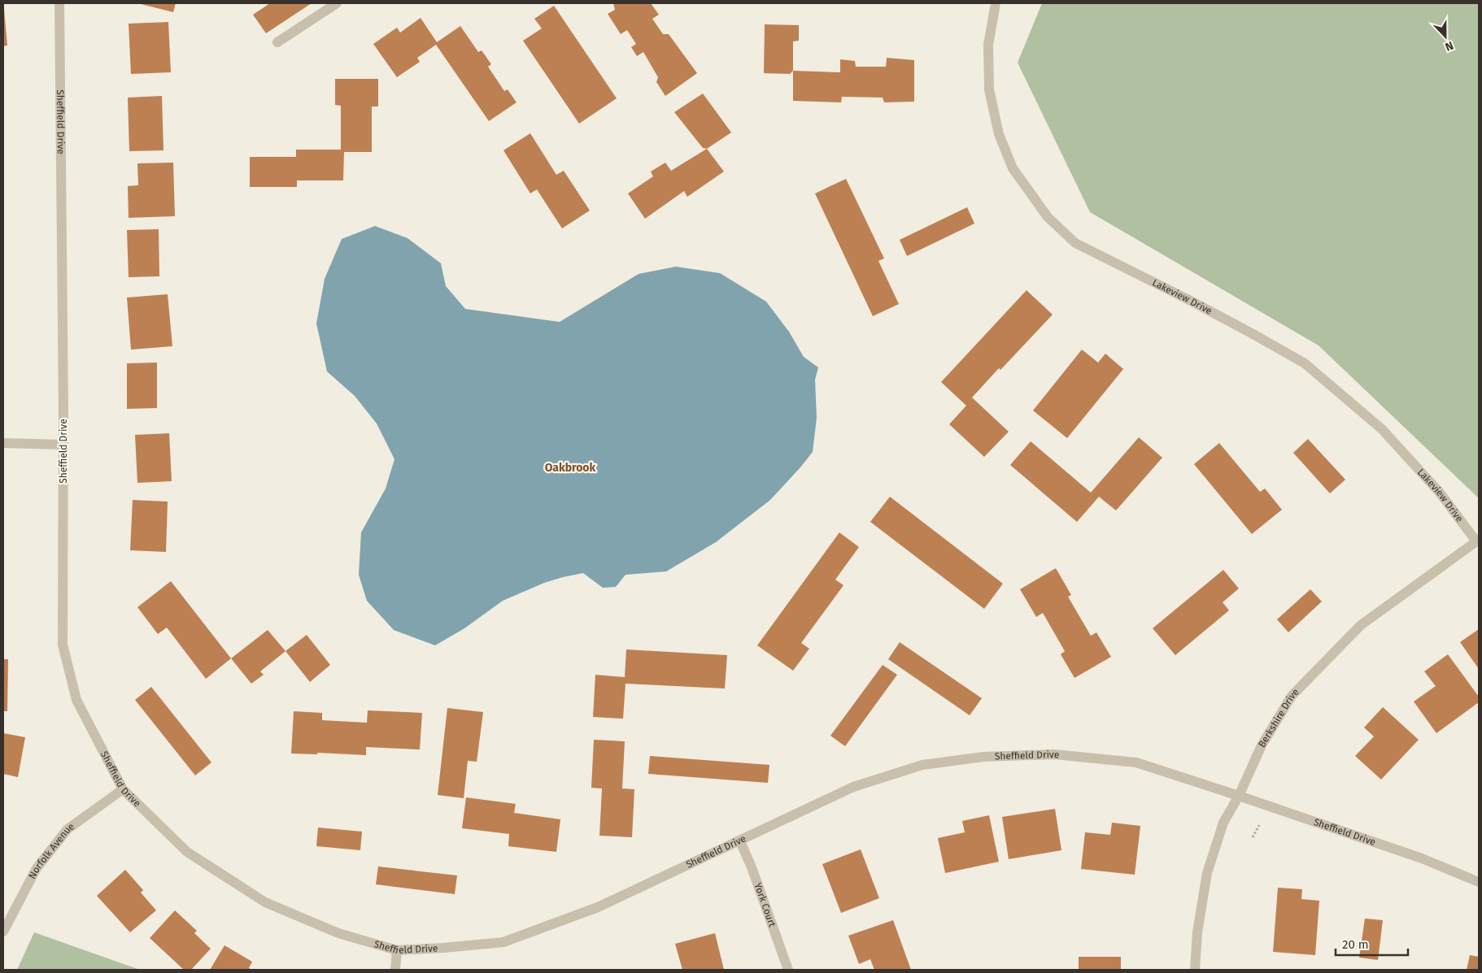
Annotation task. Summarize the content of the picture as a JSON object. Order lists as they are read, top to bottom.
{
  "streets": {
    "street": [
      "Sheffield Drive",
      "Lakeview Drive",
      "Berkshire Drive",
      "Norfolk Avenue",
      "York Court"
    ]
  },
  "crossings": [
    ["Sheffield Drive", "Berkshire Drive"],
    ["Sheffield Drive", "Norfolk Avenue"],
    ["Sheffield Drive", "York Court"],
    ["Lakeview Drive", "Berkshire Drive"]
  ],
  "districts": ["Oakbrook"],
  "scale_bar": "20 m",
  "north": "bottom"
}
